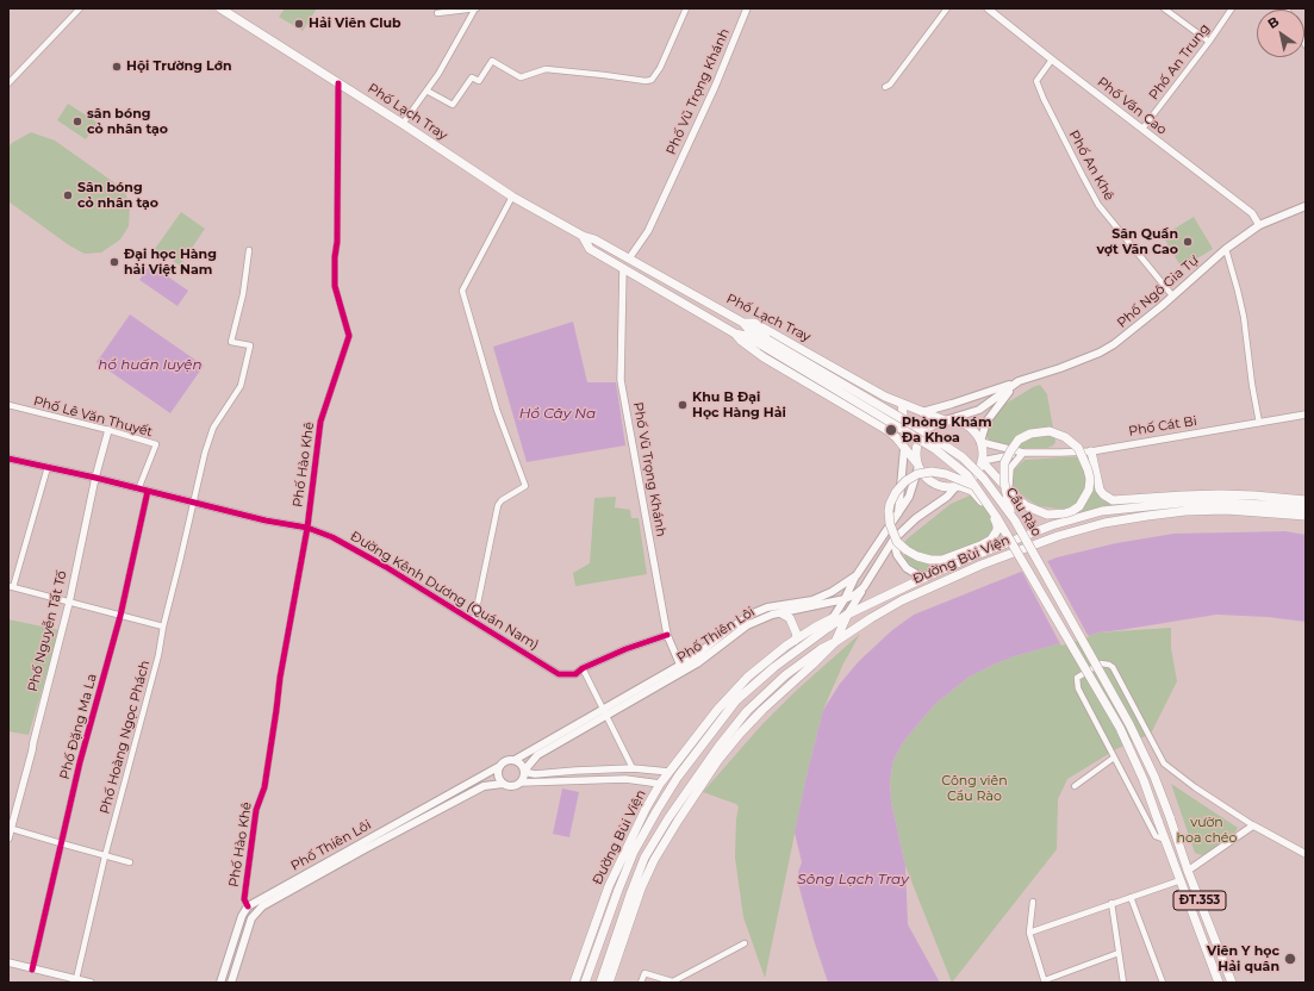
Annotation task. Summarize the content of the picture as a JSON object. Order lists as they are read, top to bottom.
{
  "streets": {
    "main road": [
      "Phố Lạch Tray",
      "Phố Ngô Gia Tự",
      "Cầu Rào",
      "Đường Bùi Viện",
      "Phố Thiên Lôi",
      "ĐT.353"
    ],
    "street": [
      "Phố An Trung",
      "Phố Vũ Trọng Khánh",
      "Phố Văn Cao",
      "Phố An Khê",
      "Phố Lê Văn Thuyết",
      "Phố Cát Bi",
      "Phố Hào Khê",
      "Đường Kênh Dương (Quán Nam)",
      "Phố Nguyễn Tất Tố",
      "Phố Đặng Ma La",
      "Phố Hoàng Ngọc Phách"
    ]
  },
  "crossings": [
    ["Phố An Trung", "Phố Văn Cao"],
    ["Phố Vũ Trọng Khánh", "Phố Lạch Tray"],
    ["Phố Vũ Trọng Khánh", "Đường Kênh Dương (Quán Nam)"],
    ["Phố Vũ Trọng Khánh", "Phố Thiên Lôi"],
    ["Phố Văn Cao", "Phố An Khê"],
    ["Phố Văn Cao", "Phố Ngô Gia Tự"],
    ["Phố Lạch Tray", "Phố Ngô Gia Tự"],
    ["Phố Lạch Tray", "Phố Cát Bi"],
    ["Phố Lạch Tray", "Phố Hào Khê"],
    ["Phố Lạch Tray", "Cầu Rào"],
    ["Phố Lạch Tray", "Phố Thiên Lôi"],
    ["Phố An Khê", "Phố Ngô Gia Tự"],
    ["Phố Ngô Gia Tự", "Phố Cát Bi"],
    ["Phố Ngô Gia Tự", "Phố Thiên Lôi"],
    ["Phố Lê Văn Thuyết", "Đường Kênh Dương (Quán Nam)"],
    ["Phố Lê Văn Thuyết", "Phố Nguyễn Tất Tố"],
    ["Phố Cát Bi", "Đường Bùi Viện"],
    ["Phố Cát Bi", "Phố Thiên Lôi"],
    ["Phố Hào Khê", "Đường Kênh Dương (Quán Nam)"],
    ["Phố Hào Khê", "Phố Thiên Lôi"],
    ["Cầu Rào", "ĐT.353"],
    ["Đường Kênh Dương (Quán Nam)", "Phố Nguyễn Tất Tố"],
    ["Đường Kênh Dương (Quán Nam)", "Phố Đặng Ma La"],
    ["Đường Kênh Dương (Quán Nam)", "Phố Hoàng Ngọc Phách"]
  ],
  "water": ["hồ huấn luyện", "Hồ Cây Na", "Sông Lạch Tray"],
  "parks": ["Công viên Cầu Rào", "vườn hoa chéo"],
  "places": [
    "Hải Viên Club",
    "Hội Trường Lớn",
    "sân bóng cỏ nhân tạo",
    "Sân bóng cỏ nhân tạo",
    "Sân Quần vợt Văn Cao",
    "Đại học Hàng hải Việt Nam",
    "Khu B Đại Học Hàng Hải",
    "Phòng Khám Đa Khoa",
    "Viên Y học Hải quân"
  ],
  "north": "top left"
}
